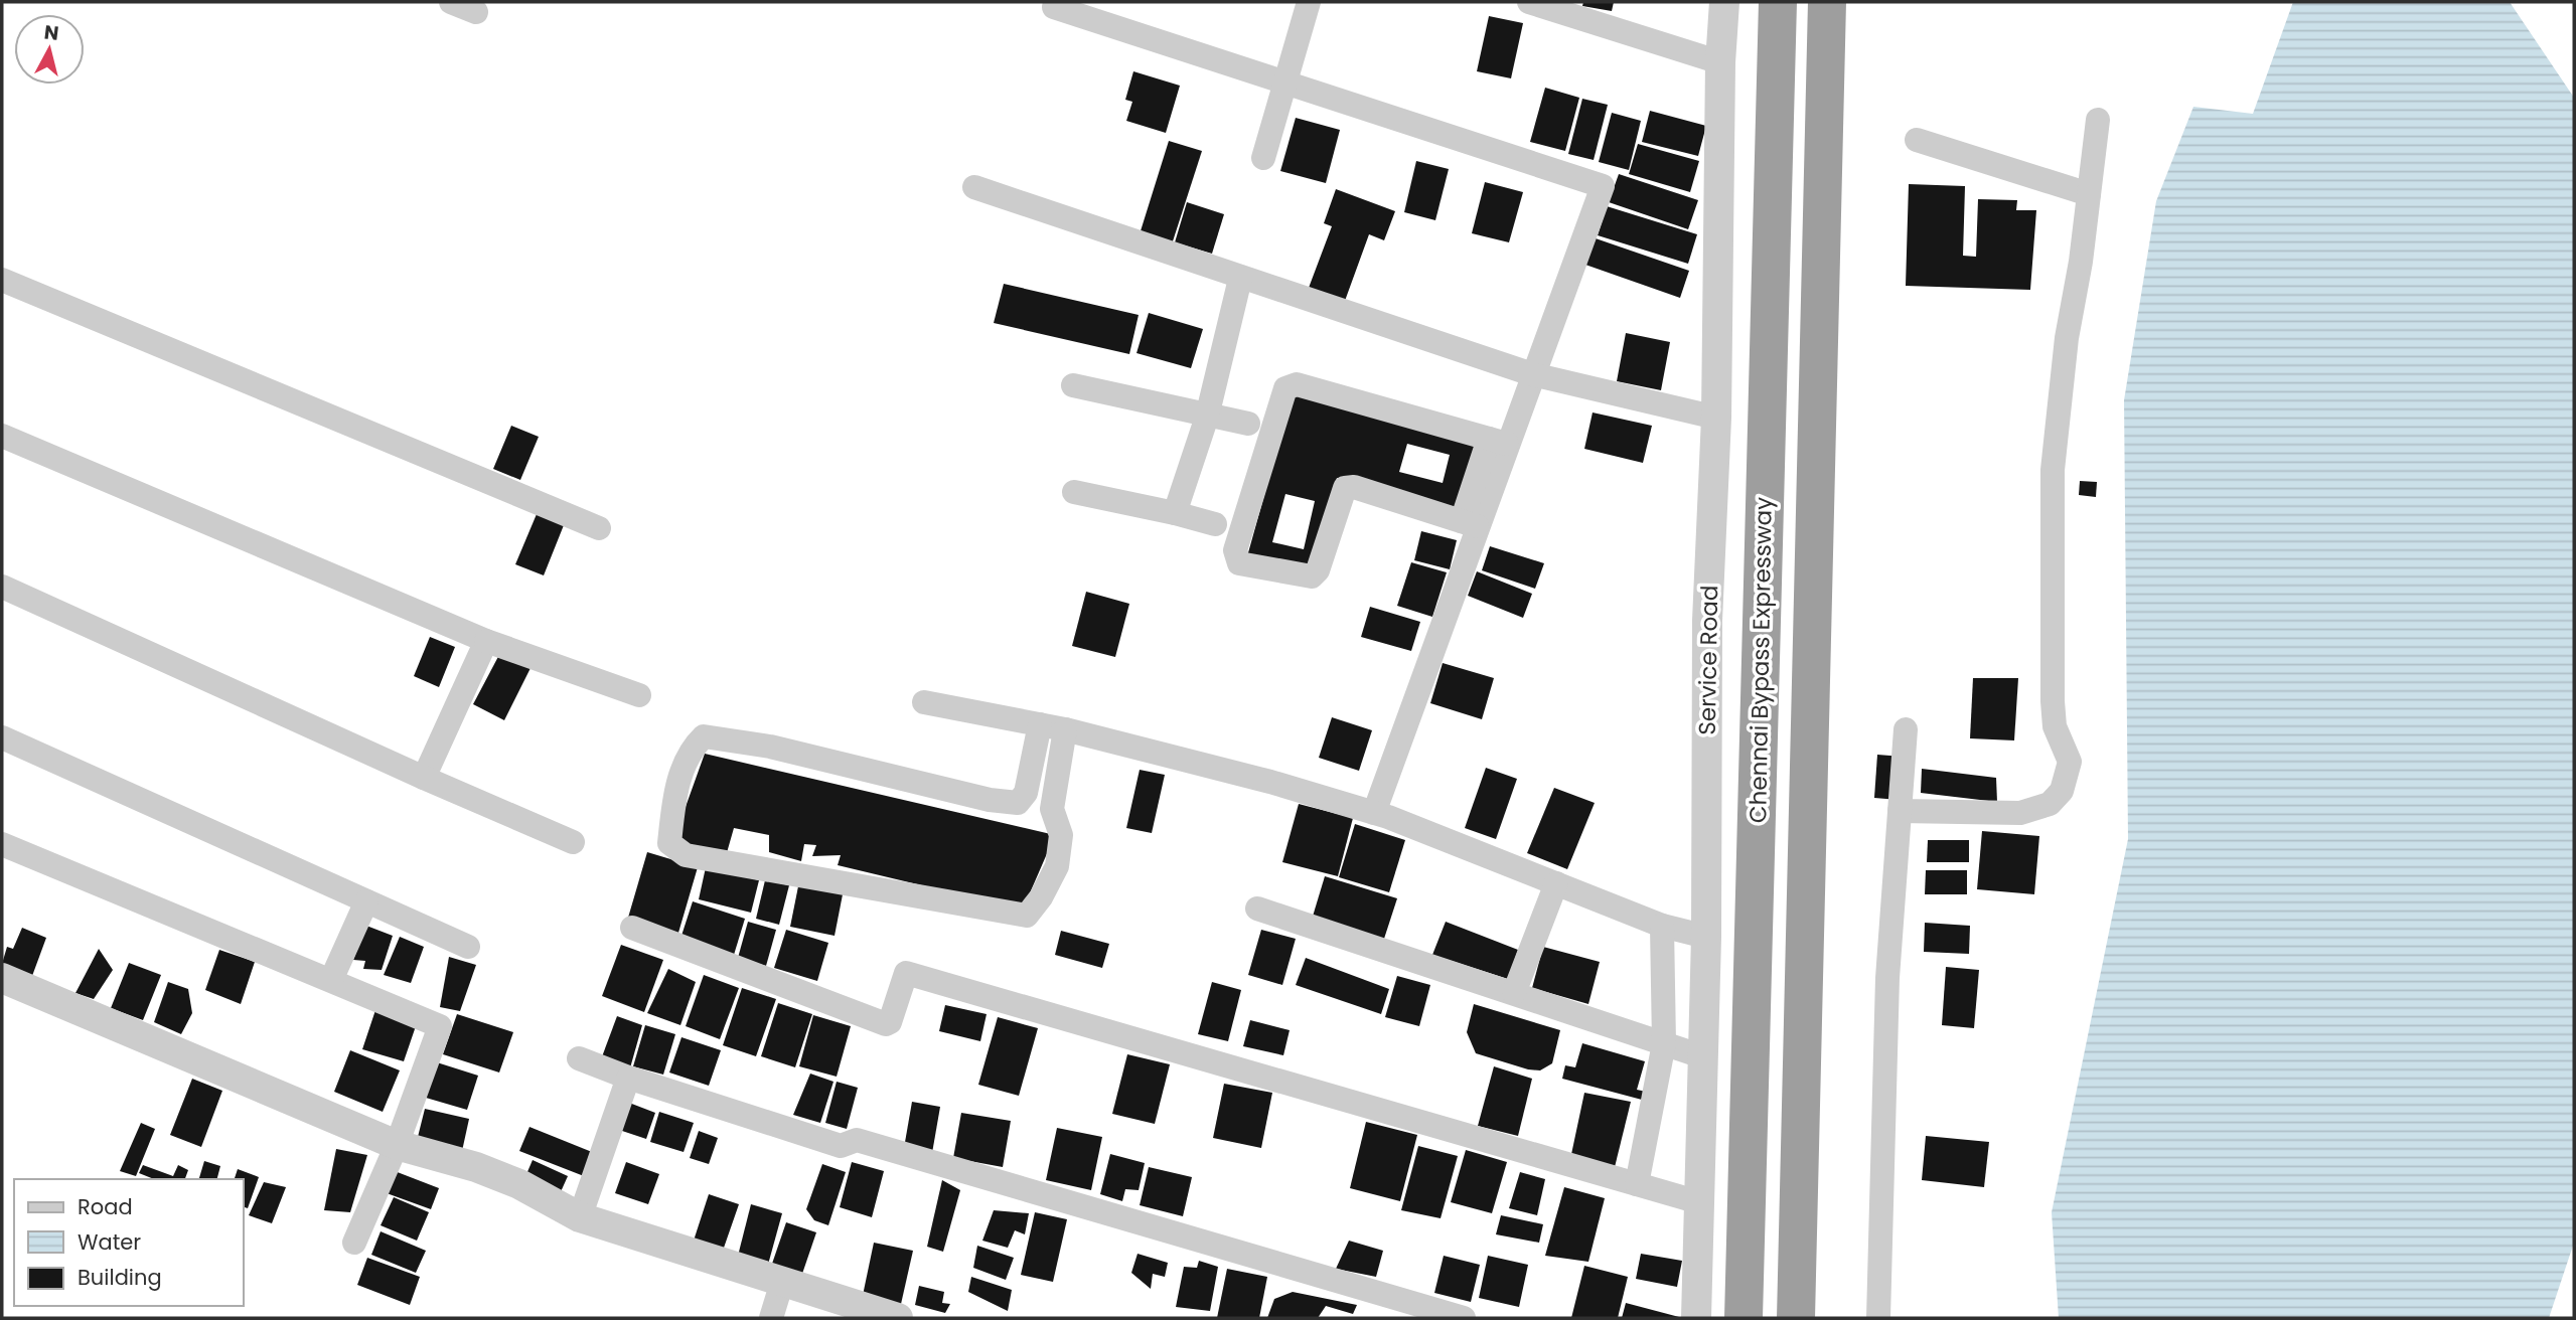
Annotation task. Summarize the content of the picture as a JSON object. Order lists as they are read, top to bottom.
{
  "streets": {
    "highway": ["Chennai Bypass Expressway"],
    "street": ["Service Road"]
  },
  "legend": ["Road", "Water", "Building"],
  "north": "top"
}
